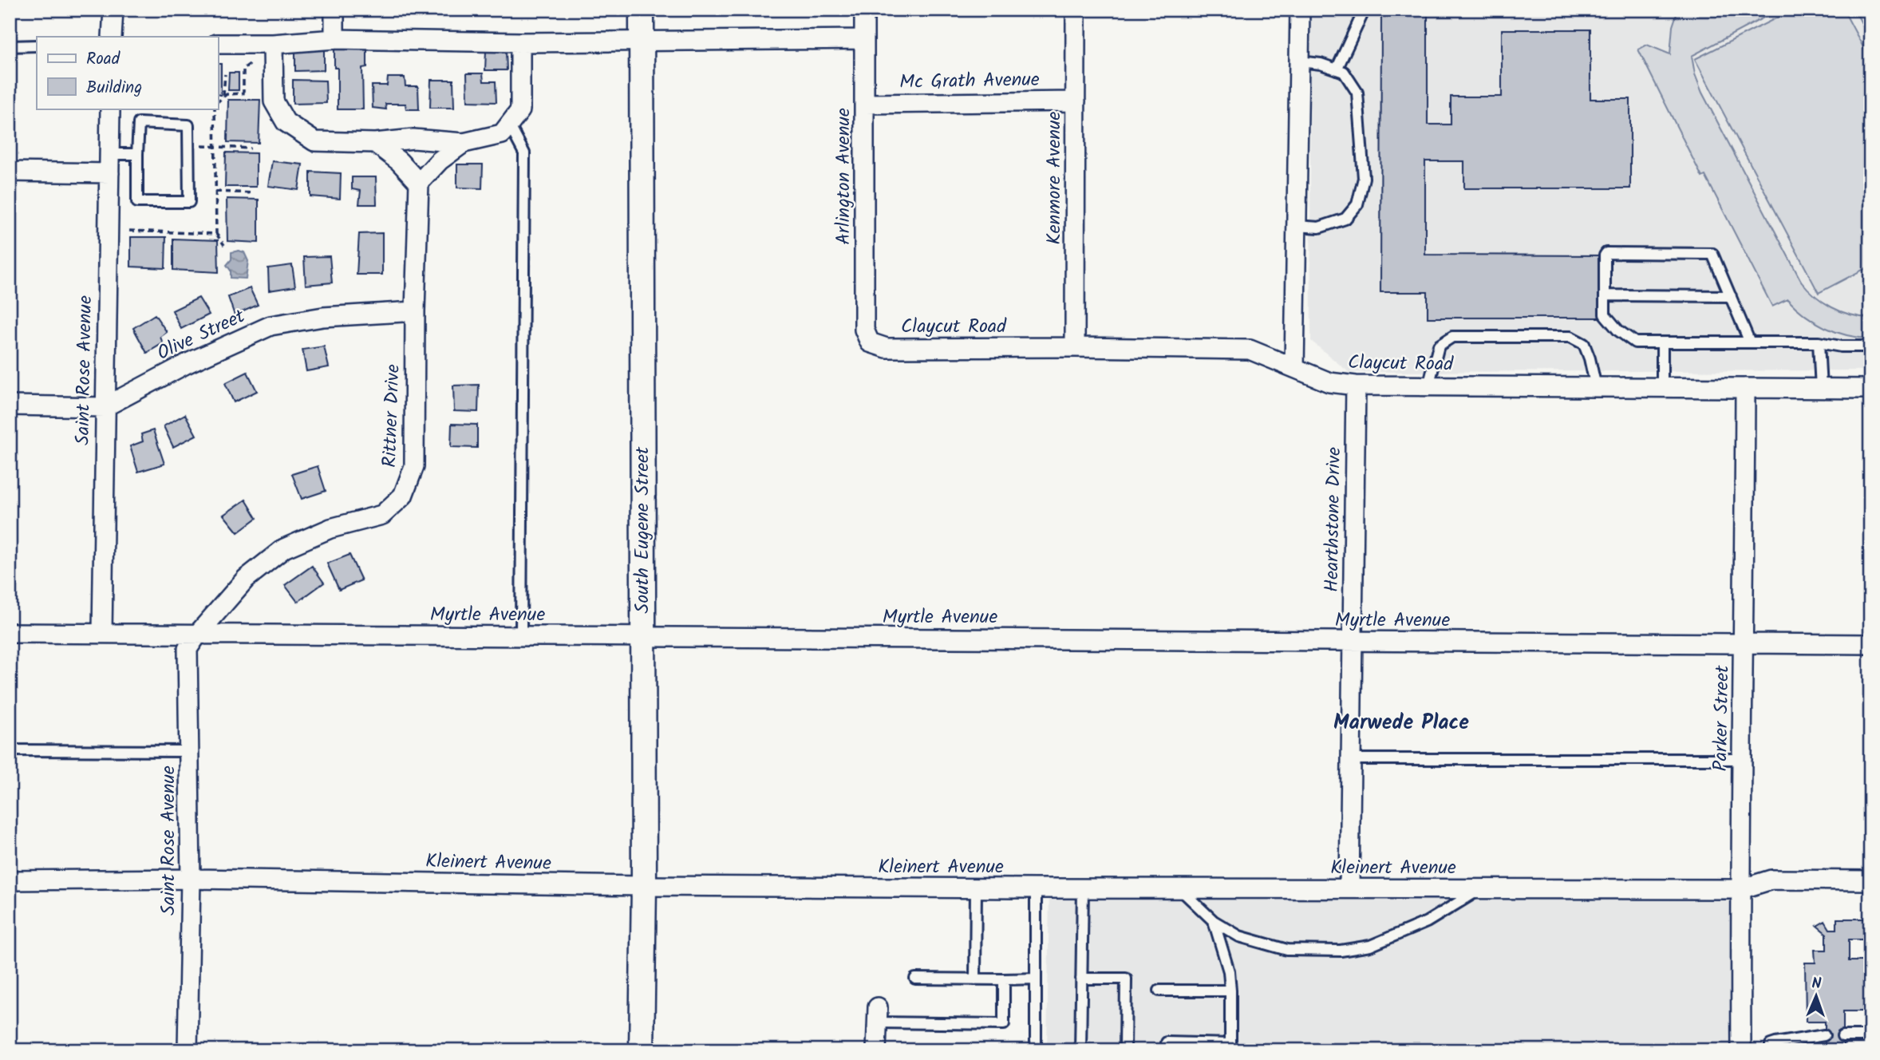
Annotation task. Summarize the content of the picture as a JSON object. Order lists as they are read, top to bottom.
{
  "streets": {
    "street": [
      "Mc Grath Avenue",
      "Arlington Avenue",
      "Kenmore Avenue",
      "Claycut Road",
      "Olive Street",
      "Saint Rose Avenue",
      "Rittner Drive",
      "Hearthstone Drive",
      "South Eugene Street",
      "Myrtle Avenue",
      "Parker Street",
      "Kleinert Avenue"
    ]
  },
  "crossings": [
    ["Mc Grath Avenue", "Arlington Avenue"],
    ["Mc Grath Avenue", "Kenmore Avenue"],
    ["Arlington Avenue", "Claycut Road"],
    ["Kenmore Avenue", "Claycut Road"],
    ["Claycut Road", "Hearthstone Drive"],
    ["Claycut Road", "Parker Street"],
    ["Olive Street", "Saint Rose Avenue"],
    ["Olive Street", "Rittner Drive"],
    ["Saint Rose Avenue", "Rittner Drive"],
    ["Saint Rose Avenue", "Myrtle Avenue"],
    ["Saint Rose Avenue", "Kleinert Avenue"],
    ["Rittner Drive", "Myrtle Avenue"],
    ["Hearthstone Drive", "Myrtle Avenue"],
    ["Hearthstone Drive", "Kleinert Avenue"],
    ["South Eugene Street", "Myrtle Avenue"],
    ["South Eugene Street", "Kleinert Avenue"],
    ["Myrtle Avenue", "Parker Street"],
    ["Parker Street", "Kleinert Avenue"]
  ],
  "districts": ["Marwede Place"],
  "legend": ["Road", "Building"],
  "north": "top"
}
